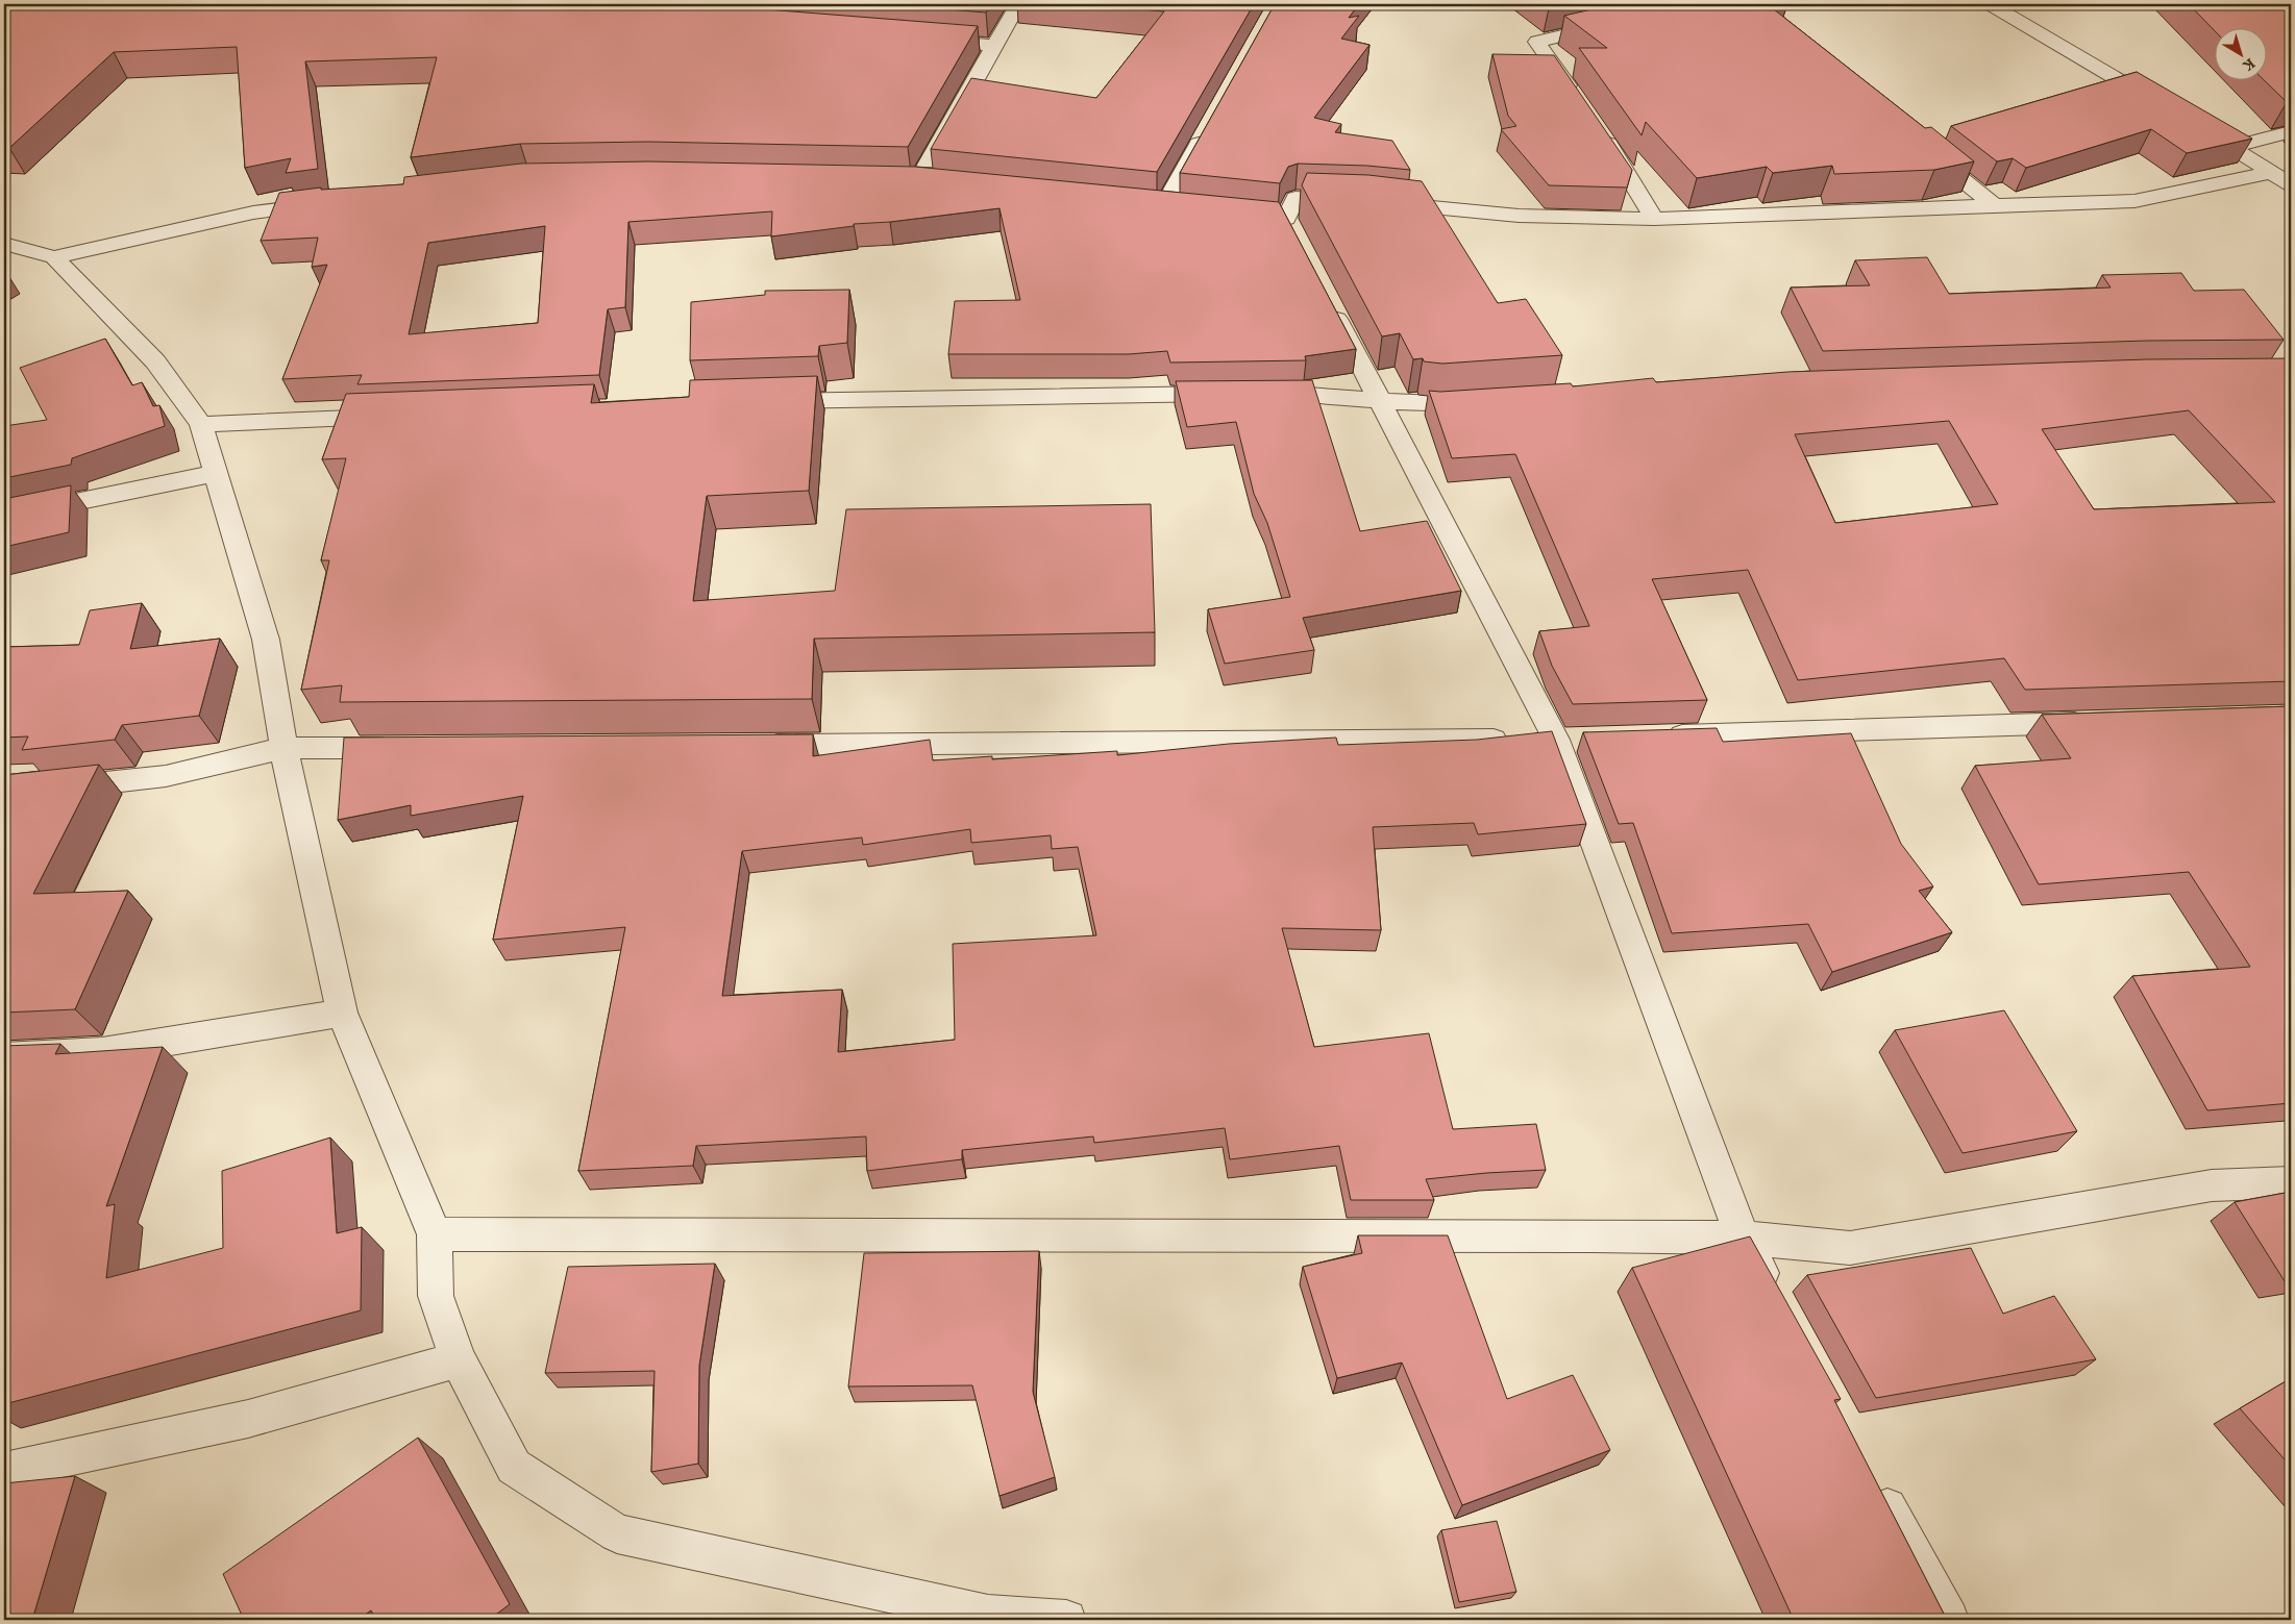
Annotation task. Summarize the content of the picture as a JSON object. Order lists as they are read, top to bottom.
{
  "north": "bottom right"
}
